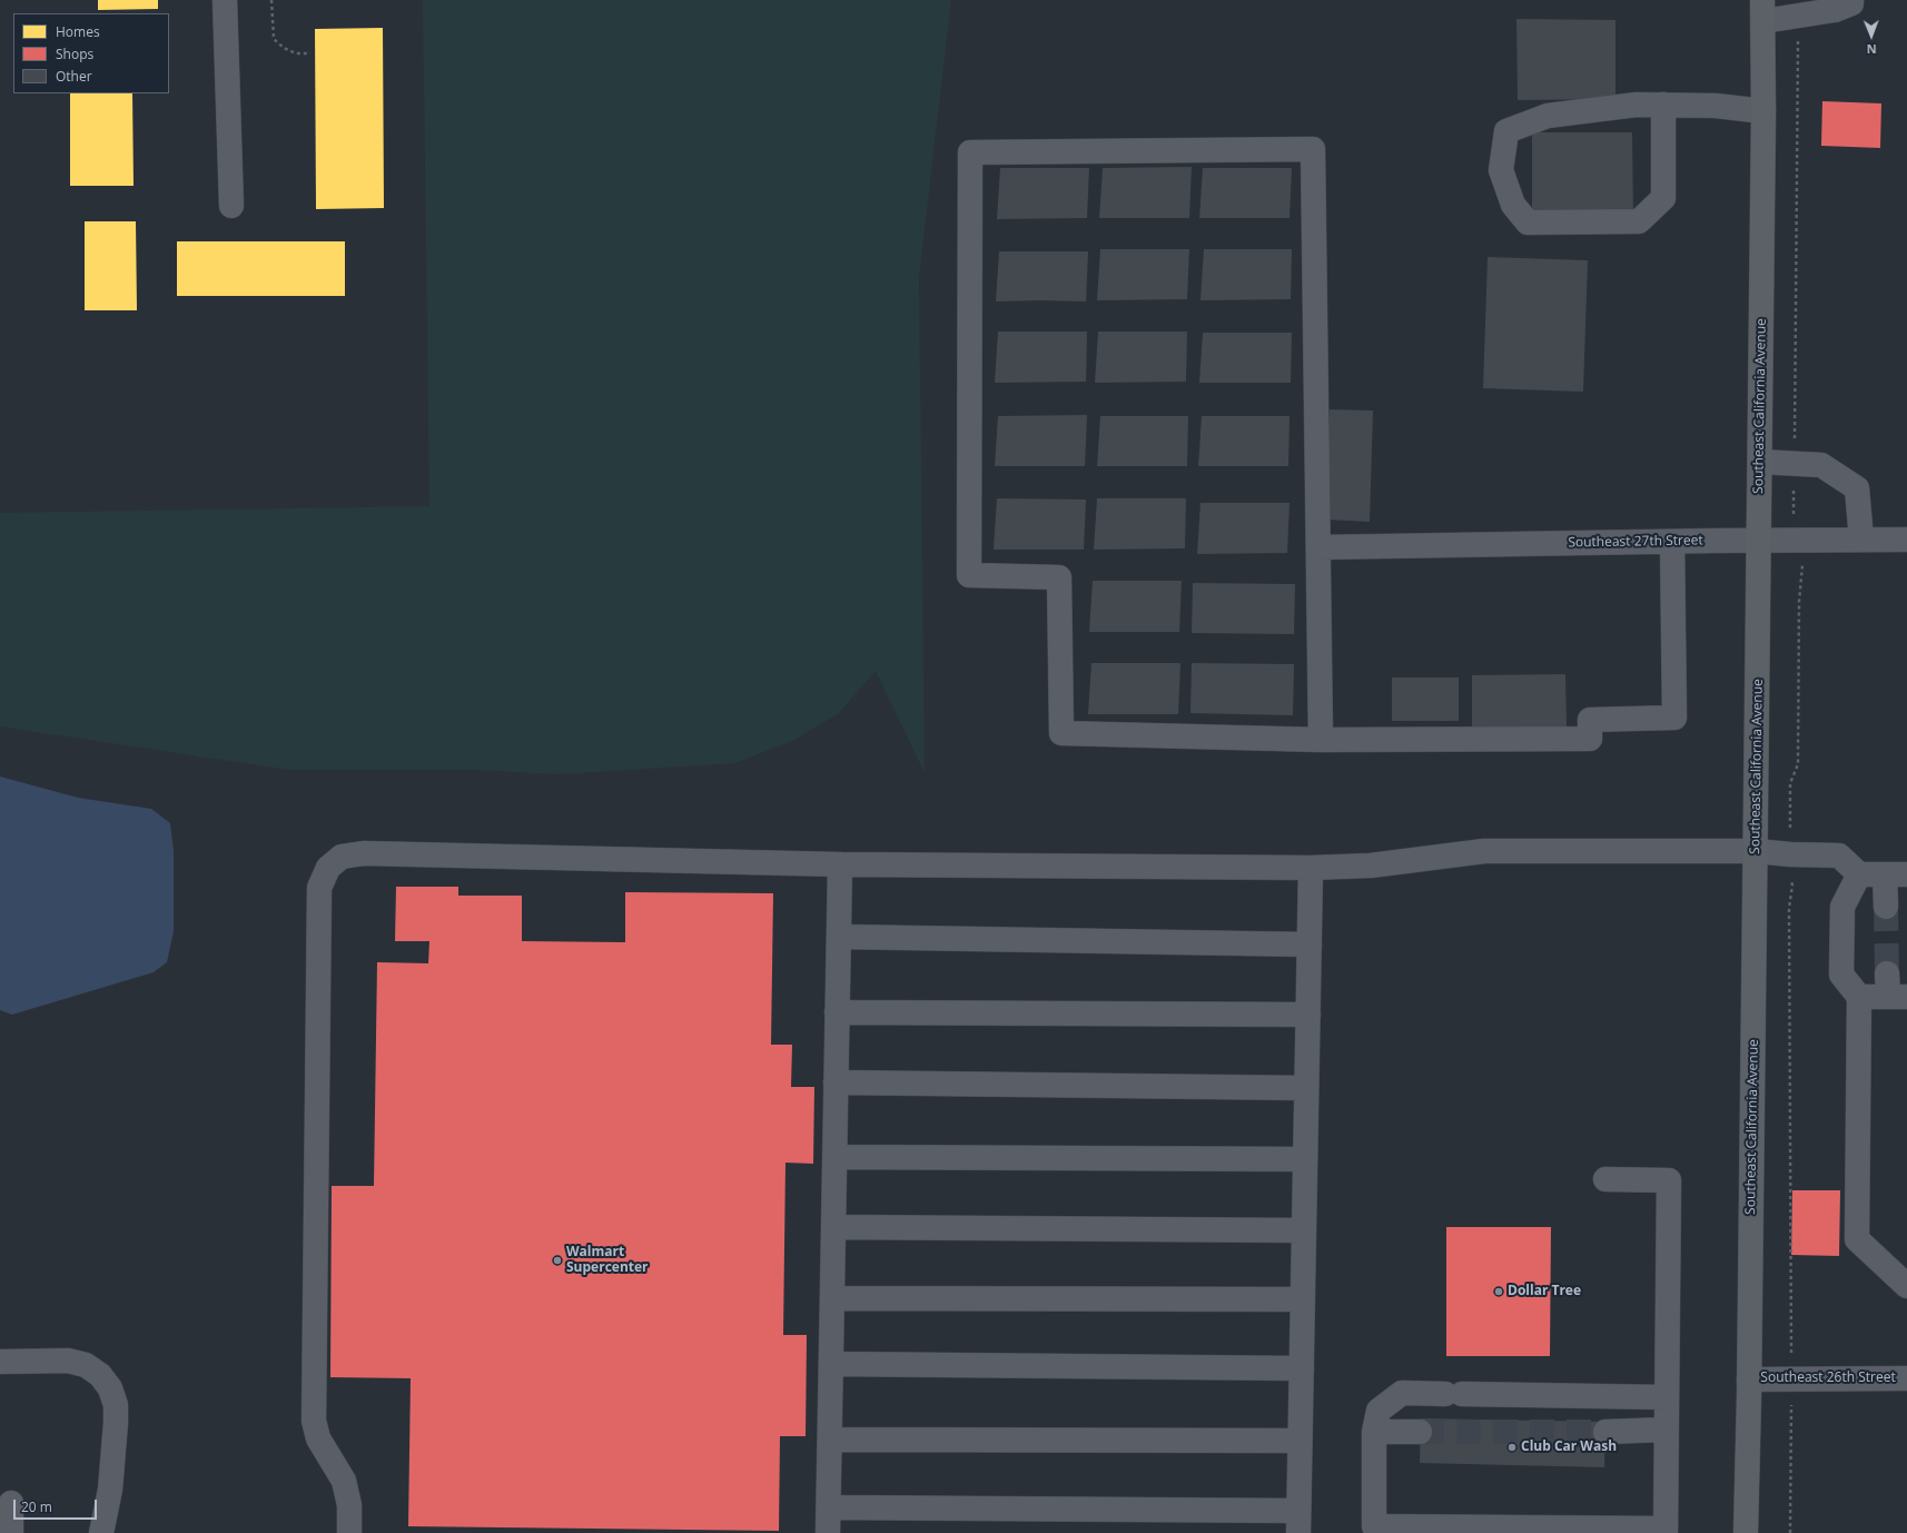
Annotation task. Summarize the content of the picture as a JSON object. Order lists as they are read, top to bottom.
{
  "streets": {
    "main road": ["Southeast California Avenue"],
    "street": ["Southeast 27th Street", "Southeast 26th Street"]
  },
  "crossings": [
    ["Southeast California Avenue", "Southeast 27th Street"],
    ["Southeast California Avenue", "Southeast 26th Street"]
  ],
  "places": ["Walmart Supercenter", "Dollar Tree", "Club Car Wash"],
  "legend": ["Homes", "Shops", "Other"],
  "scale_bar": "20 m",
  "north": "bottom"
}
